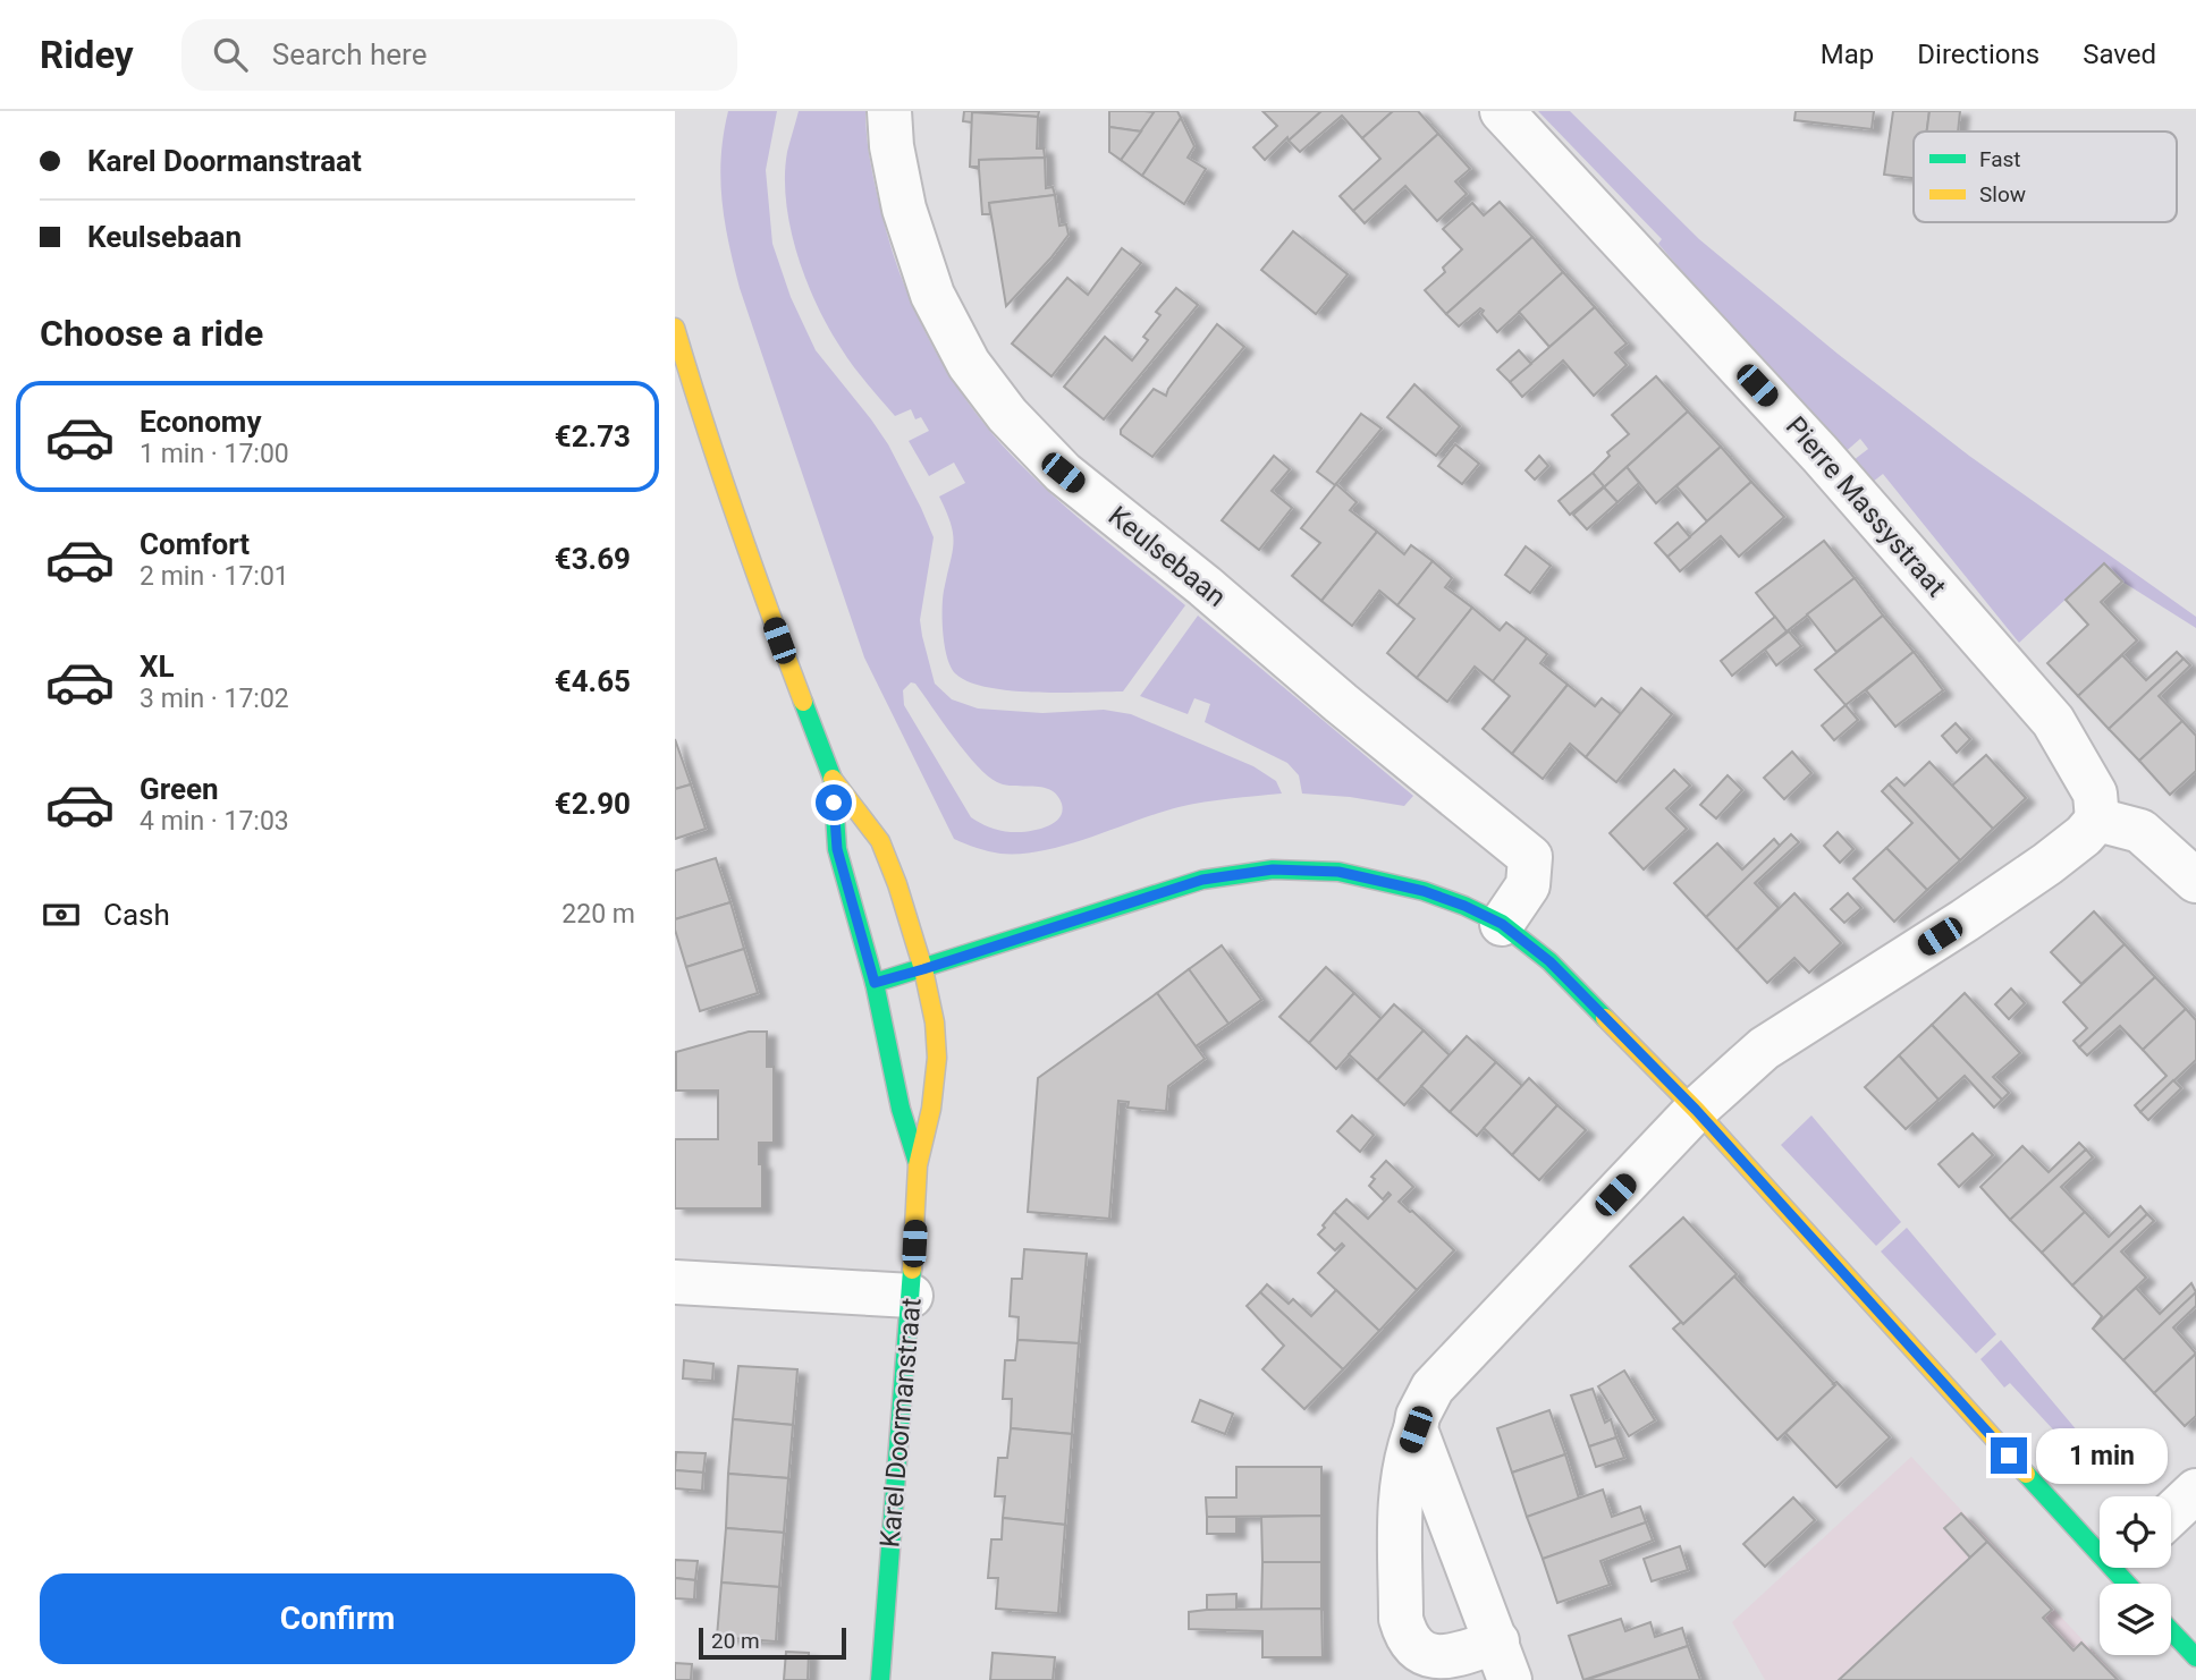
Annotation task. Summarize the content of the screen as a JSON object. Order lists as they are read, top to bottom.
{
  "streets": {
    "main road": ["Karel Doormanstraat"],
    "street": ["Pierre Massystraat", "Keulsebaan"]
  },
  "legend": ["Fast", "Slow"],
  "scale_bar": "20 m",
  "page": {
    "header": "Ridey",
    "search": "Search here",
    "nav": ["Map", "Directions", "Saved"],
    "banner": ["Karel Doormanstraat", "Keulsebaan"],
    "heading": "Choose a ride",
    "list": [
      {
        "name": "Economy",
        "note": "1 min · 17:00",
        "value": "€2.73"
      },
      {
        "name": "Comfort",
        "note": "2 min · 17:01",
        "value": "€3.69"
      },
      {
        "name": "XL",
        "note": "3 min · 17:02",
        "value": "€4.65"
      },
      {
        "name": "Green",
        "note": "4 min · 17:03",
        "value": "€2.90"
      }
    ],
    "pay": ["Cash", "220 m"],
    "bubble": "1 min",
    "buttons": "Confirm",
    "scale": "20 m"
  }
}
